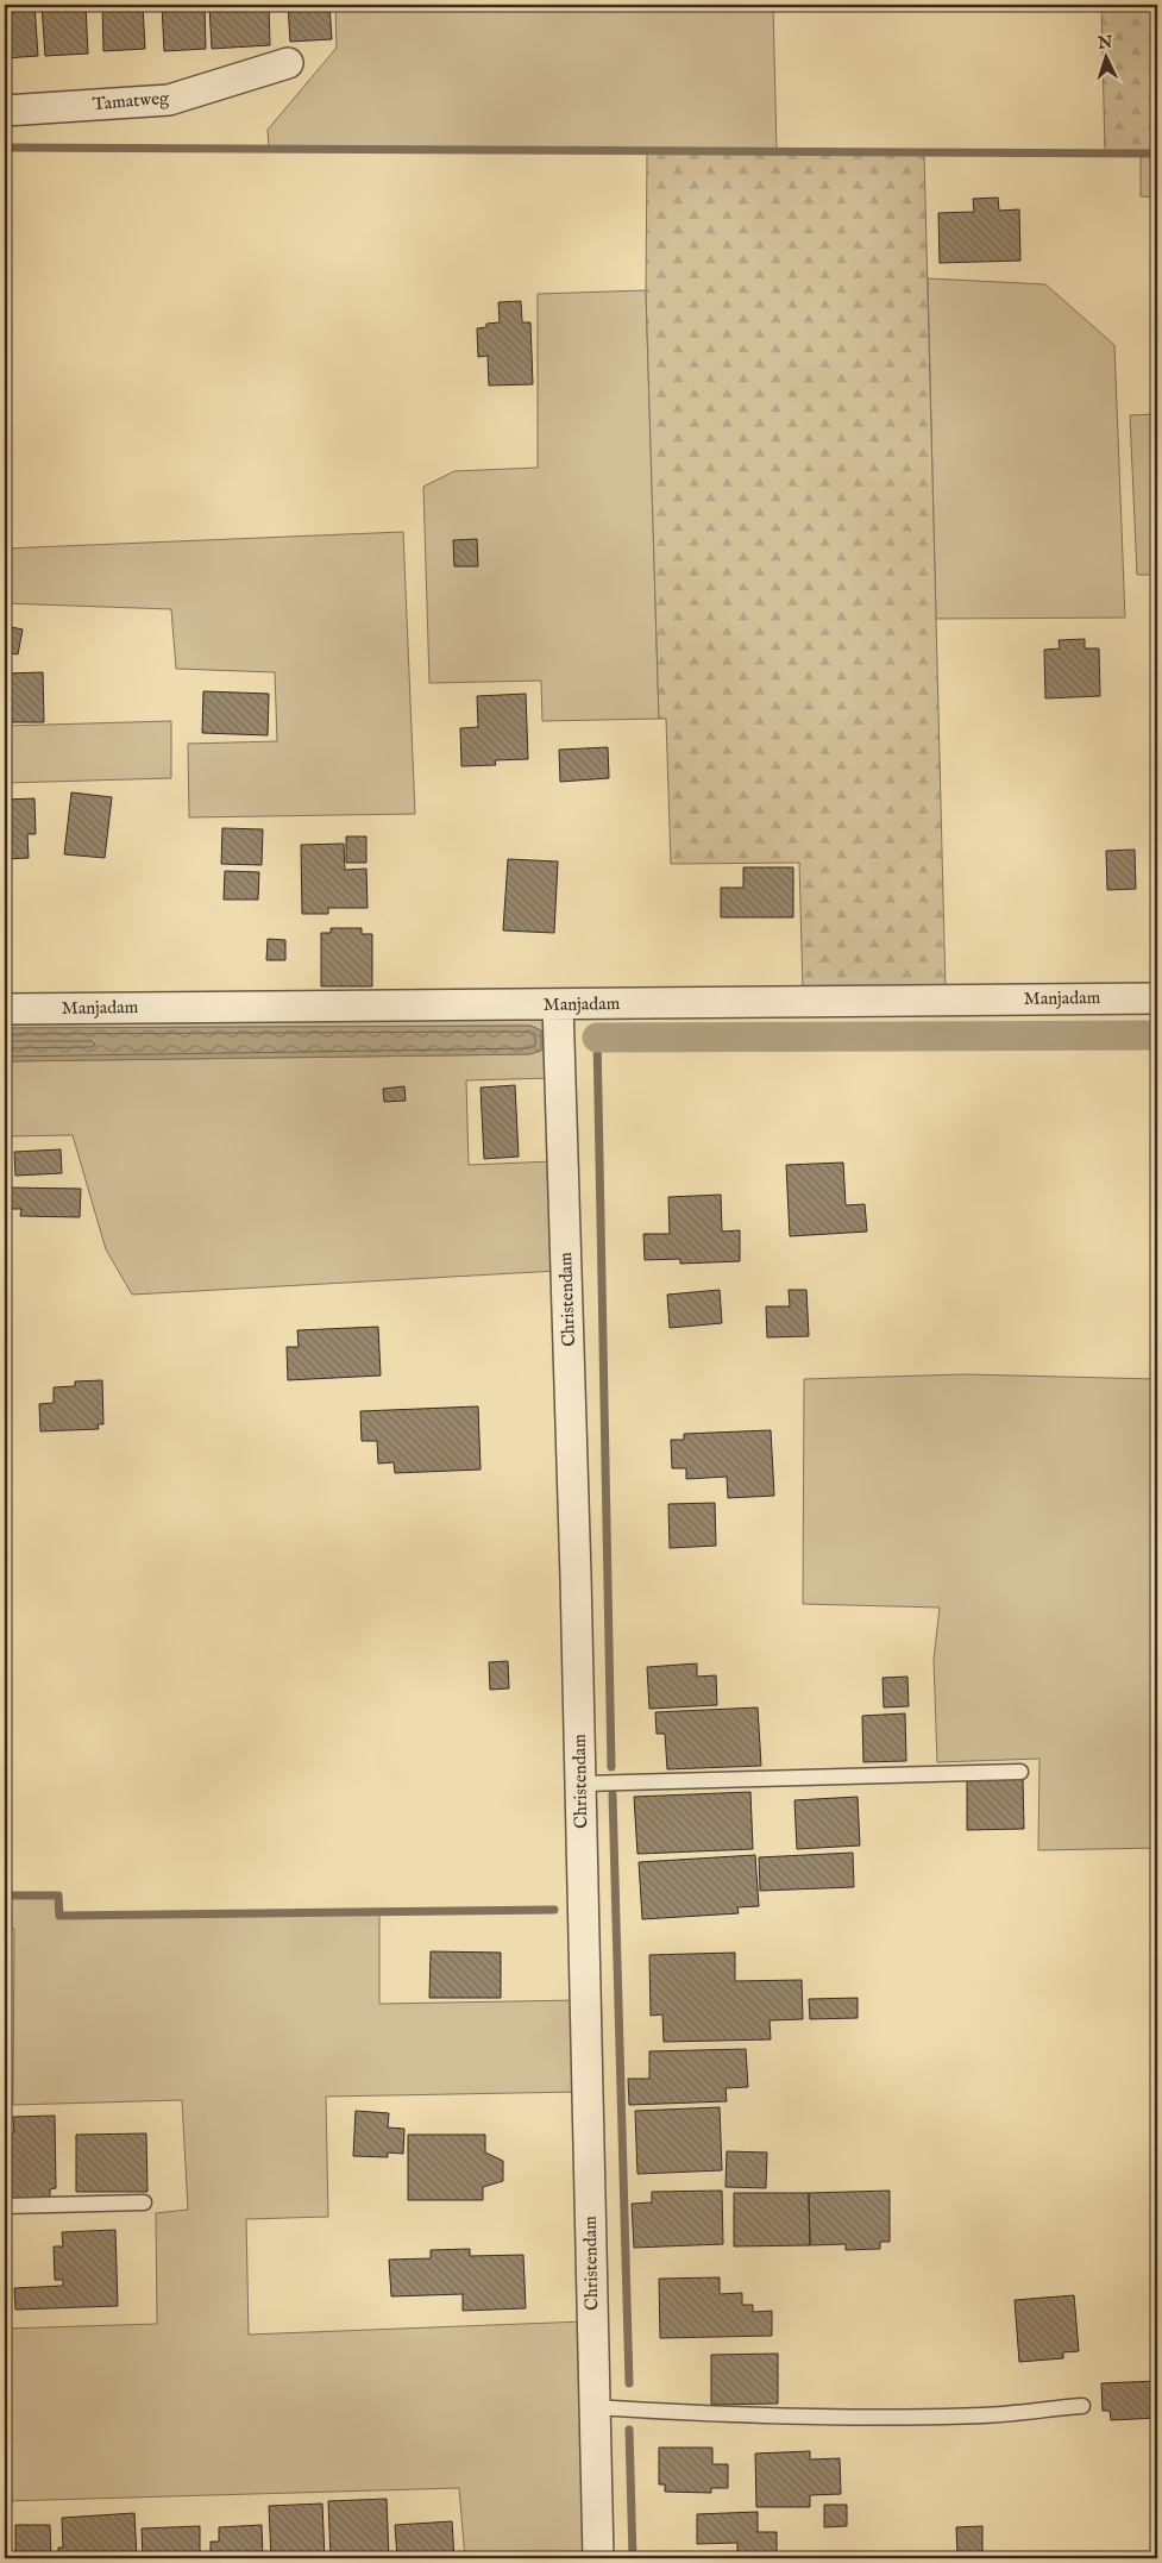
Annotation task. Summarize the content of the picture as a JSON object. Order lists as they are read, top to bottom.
{
  "streets": {
    "street": ["Tamatweg", "Manjadam", "Christendam"]
  },
  "crossings": [
    ["Manjadam", "Christendam"]
  ],
  "north": "top"
}
